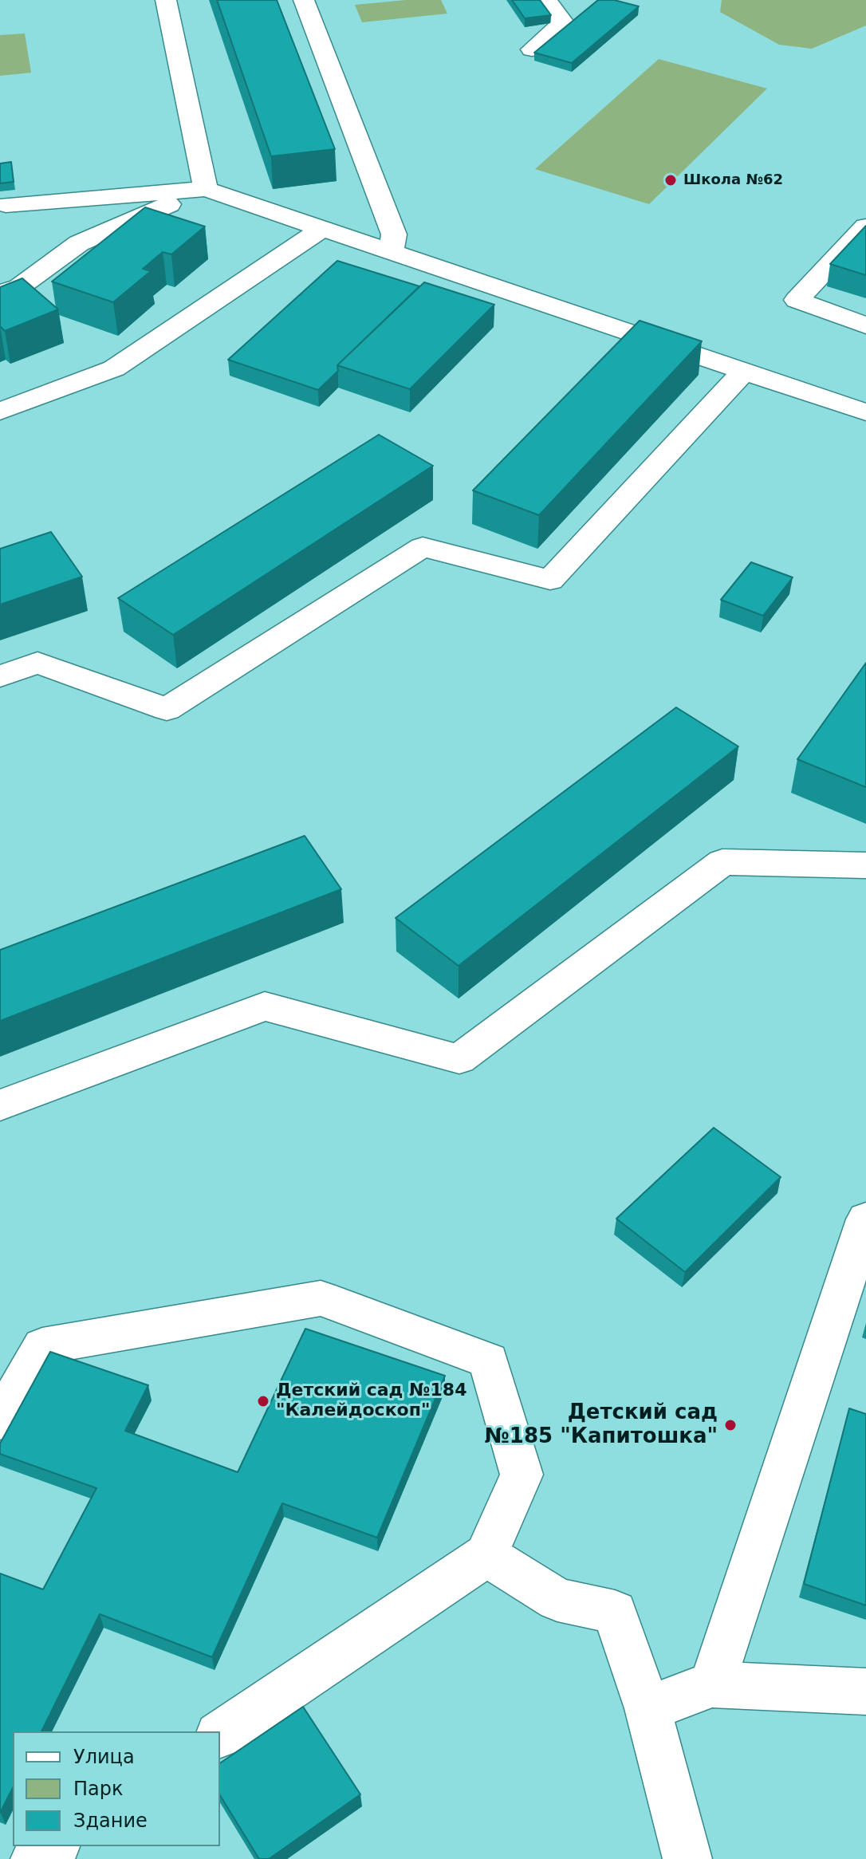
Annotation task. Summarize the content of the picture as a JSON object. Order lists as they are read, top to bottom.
{
  "places": ["Школа №62", "Детский сад №184 \"Калейдоскоп\"", "Детский сад №185 \"Капитошка\""],
  "legend": ["Улица", "Парк", "Здание"]
}
